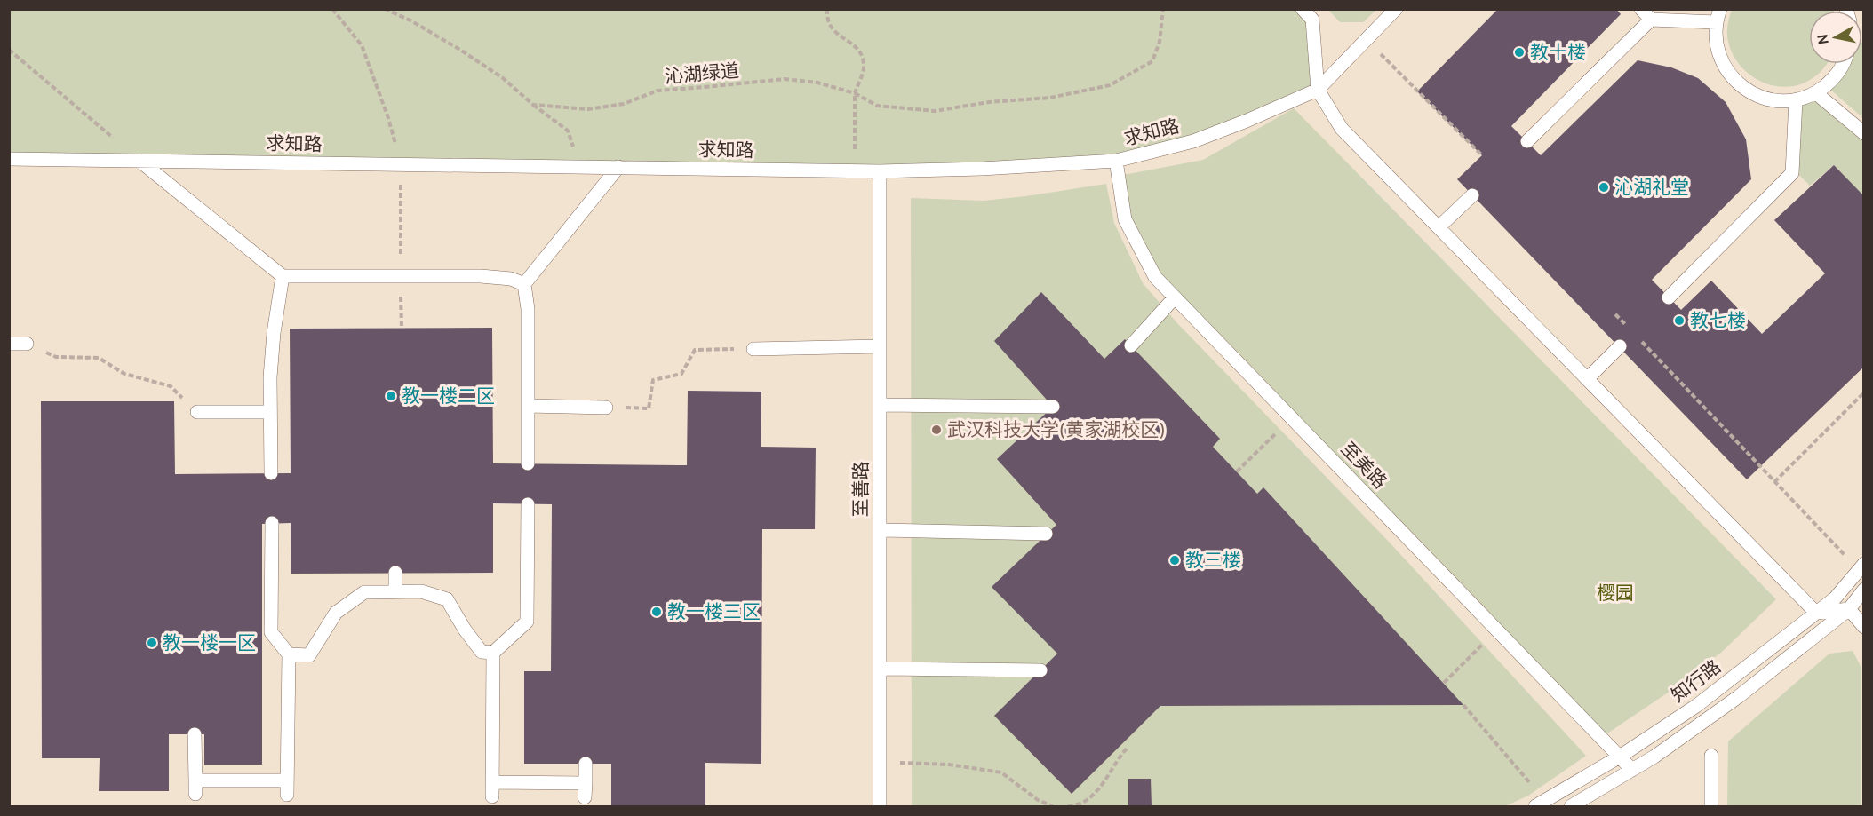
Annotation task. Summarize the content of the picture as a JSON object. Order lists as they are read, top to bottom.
{
  "streets": {
    "lane": [
      "求知路",
      "至美路",
      "至善路",
      "知行路"
    ],
    "path": ["沁湖绿道"]
  },
  "crossings": [
    ["求知路", "至美路"],
    ["求知路", "至善路"],
    ["至美路", "知行路"]
  ],
  "parks": ["樱园"],
  "places": [
    "教十楼",
    "沁湖礼堂",
    "教七楼",
    "教一楼二区",
    "武汉科技大学(黄家湖校区)",
    "教三楼",
    "教一楼三区",
    "教一楼一区"
  ],
  "north": "left"
}
